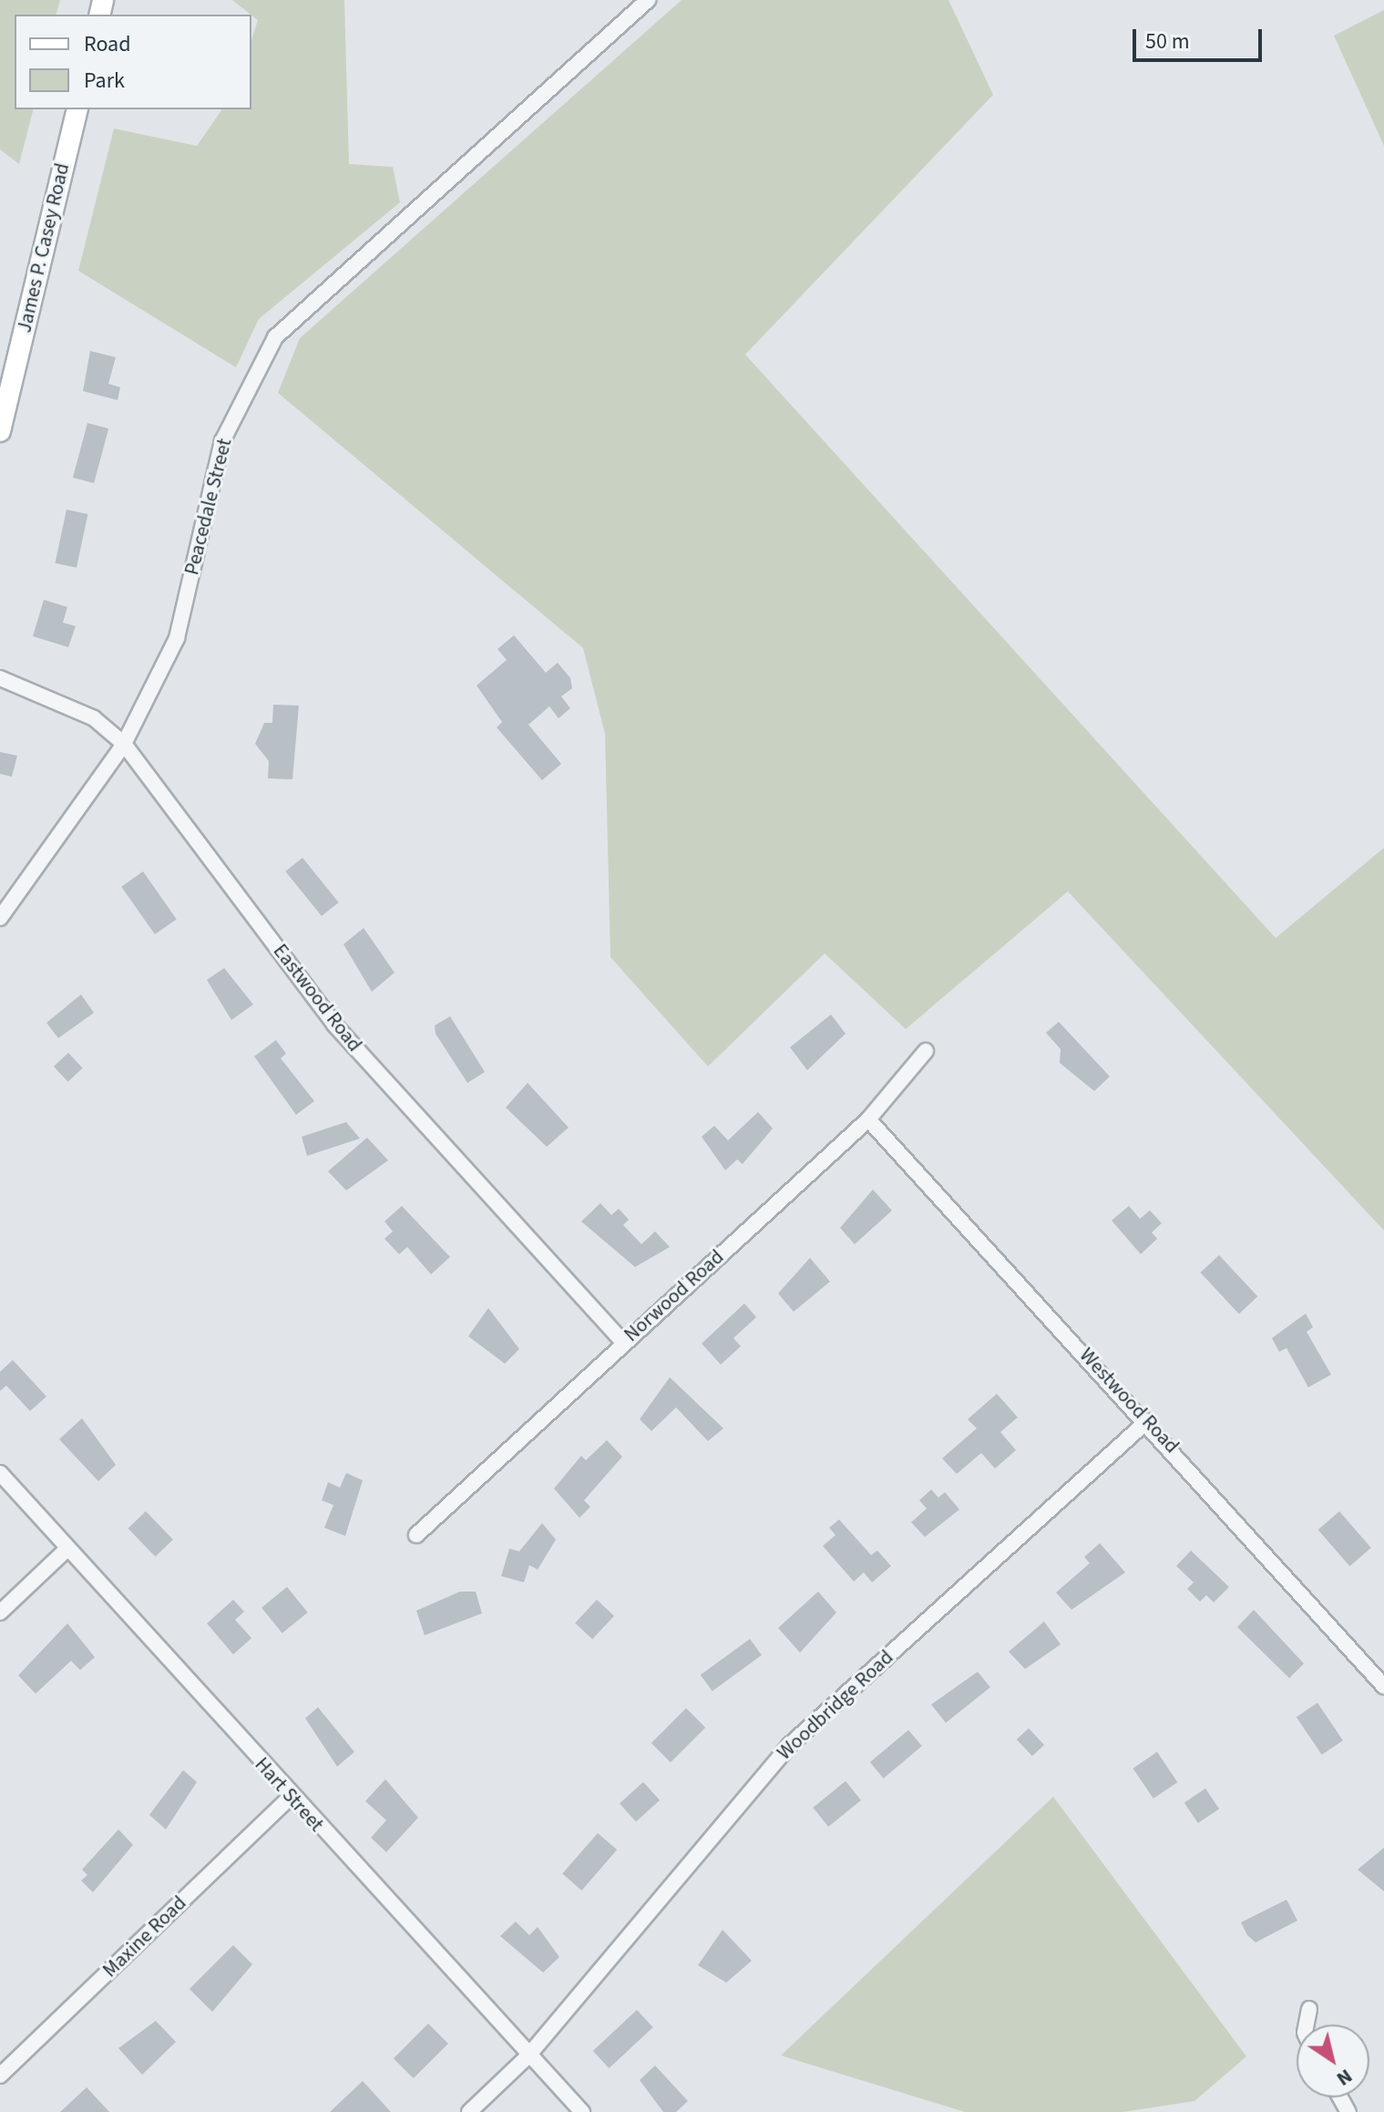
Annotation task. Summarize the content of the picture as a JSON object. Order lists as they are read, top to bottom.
{
  "streets": {
    "main road": ["James P. Casey Road"],
    "street": [
      "Peacedale Street",
      "Eastwood Road",
      "Norwood Road",
      "Westwood Road",
      "Woodbridge Road",
      "Hart Street",
      "Maxine Road"
    ]
  },
  "crossings": [
    ["Peacedale Street", "Eastwood Road"],
    ["Eastwood Road", "Norwood Road"],
    ["Norwood Road", "Westwood Road"],
    ["Westwood Road", "Woodbridge Road"],
    ["Woodbridge Road", "Hart Street"],
    ["Hart Street", "Maxine Road"]
  ],
  "legend": ["Road", "Park"],
  "scale_bar": "50 m",
  "north": "bottom right"
}
